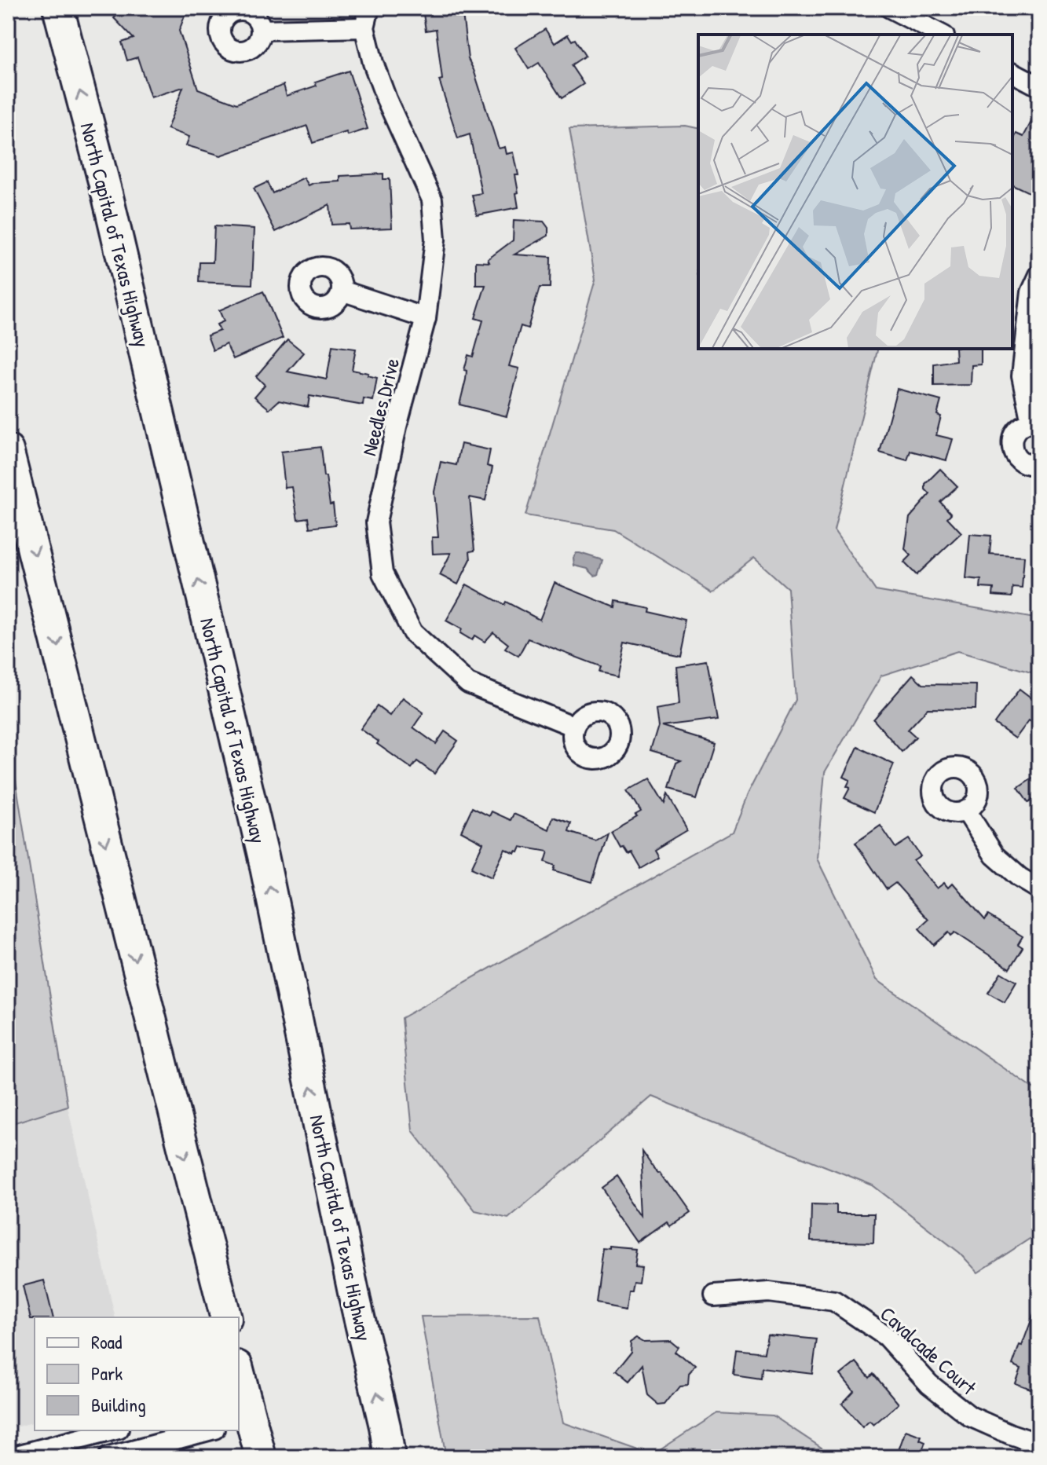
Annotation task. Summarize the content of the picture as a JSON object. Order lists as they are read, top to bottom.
{
  "streets": {
    "highway": ["North Capital of Texas Highway"],
    "street": ["Needles Drive", "Cavalcade Court"]
  },
  "legend": ["Road", "Park", "Building"]
}
